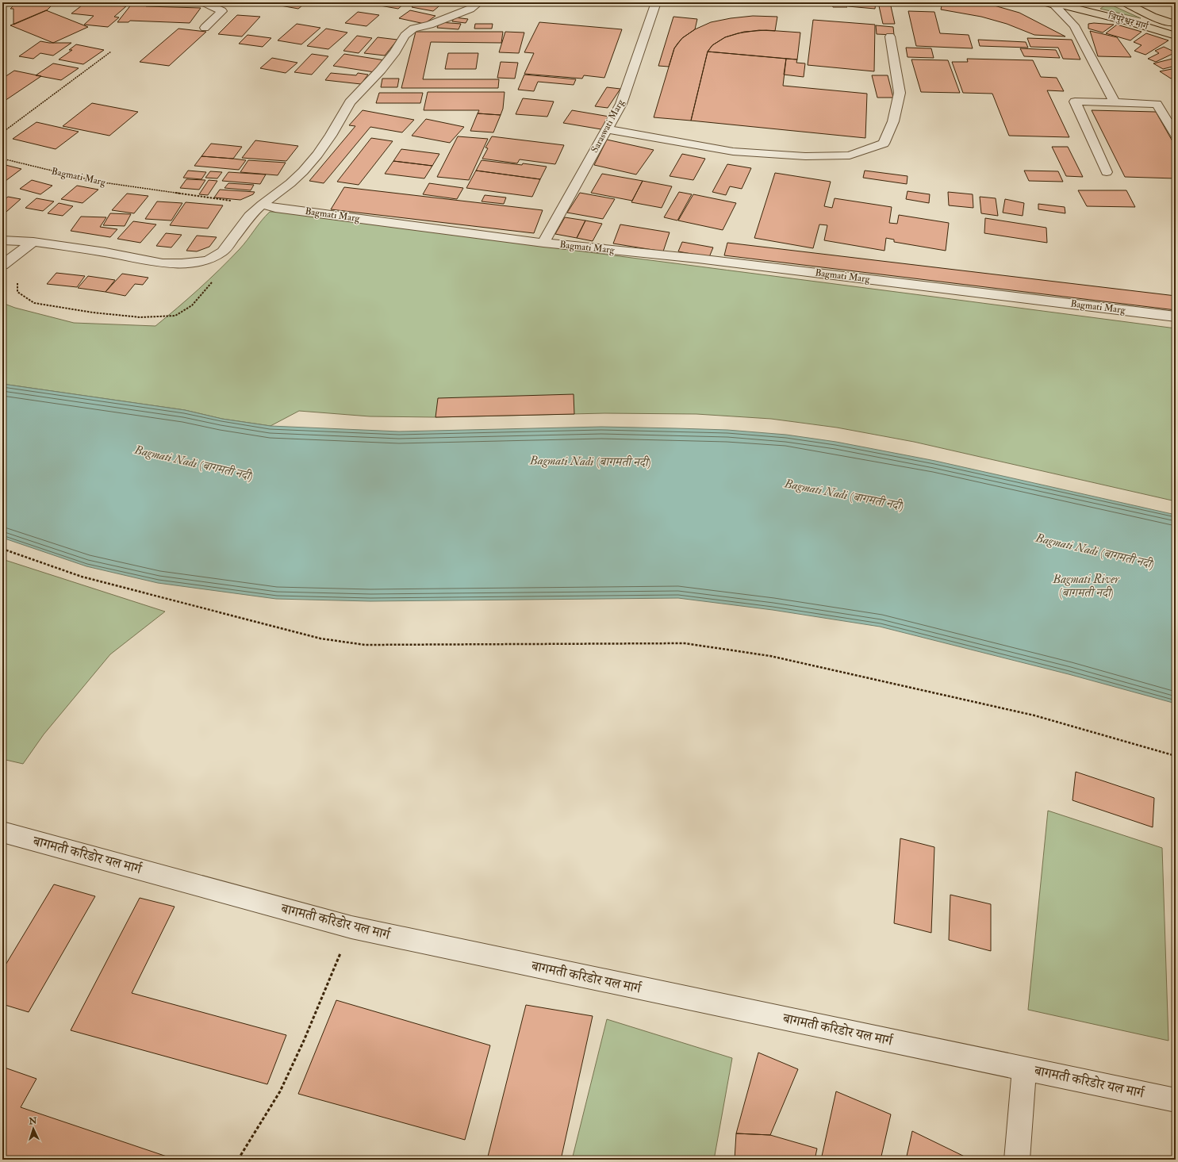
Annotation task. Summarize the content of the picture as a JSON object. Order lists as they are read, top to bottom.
{
  "streets": {
    "highway": ["त्रिपुरेश्वर मार्ग"],
    "street": ["Saraswati Marg", "Bagmati Marg", "बागमती करिडोर यल मार्ग"]
  },
  "crossings": [
    ["Saraswati Marg", "Bagmati Marg"]
  ],
  "water": ["Bagmati Nadi (बागमती नदी)", "Bagmati River (बागमती नदी)"],
  "north": "top"
}
